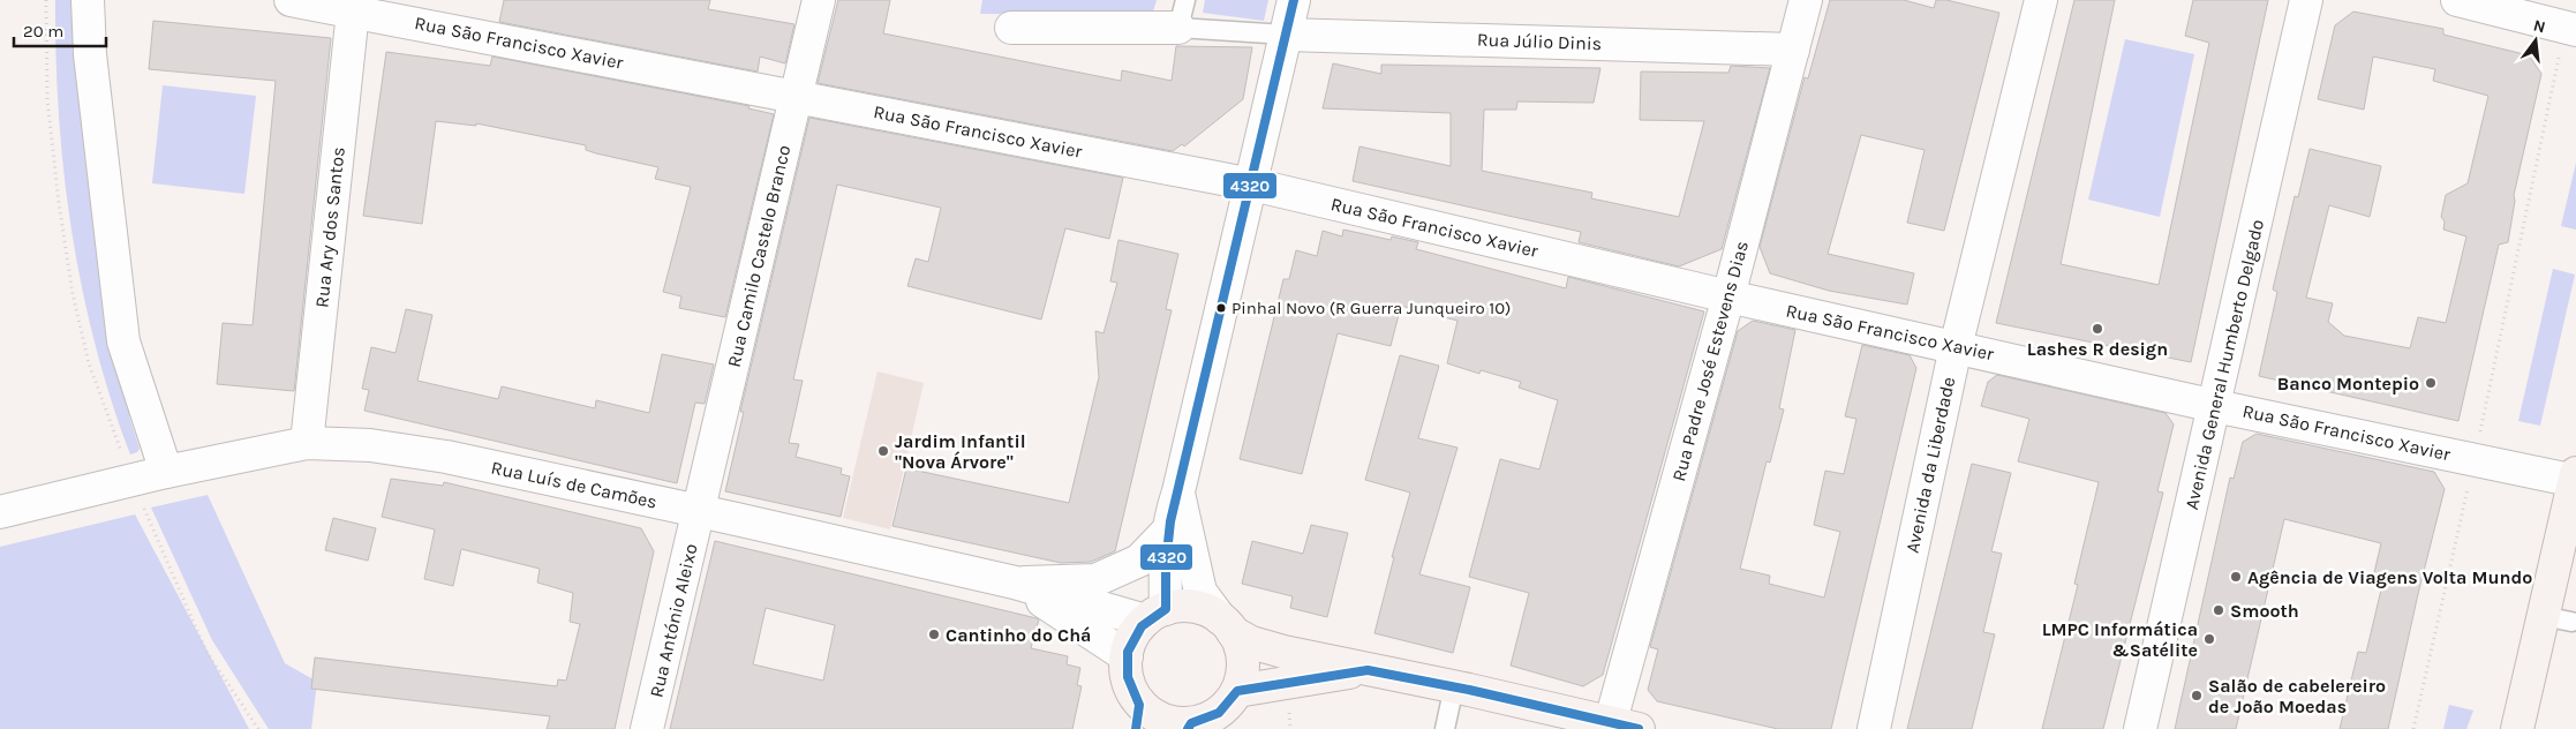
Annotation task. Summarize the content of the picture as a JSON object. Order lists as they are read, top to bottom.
{
  "streets": {
    "street": [
      "Rua Júlio Dinis",
      "Rua São Francisco Xavier",
      "Rua Ary dos Santos",
      "Rua Camilo Castelo Branco",
      "Rua Padre José Estevens Dias",
      "Avenida General Humberto Delgado",
      "Avenida da Liberdade",
      "Rua Luís de Camões",
      "Rua António Aleixo"
    ]
  },
  "crossings": [
    ["Rua Júlio Dinis", "Rua Padre José Estevens Dias"],
    ["Rua São Francisco Xavier", "Rua Ary dos Santos"],
    ["Rua São Francisco Xavier", "Rua Camilo Castelo Branco"],
    ["Rua São Francisco Xavier", "Rua Padre José Estevens Dias"],
    ["Rua São Francisco Xavier", "Avenida General Humberto Delgado"],
    ["Rua São Francisco Xavier", "Avenida da Liberdade"],
    ["Rua Ary dos Santos", "Rua Luís de Camões"],
    ["Rua Camilo Castelo Branco", "Rua Luís de Camões"],
    ["Rua Camilo Castelo Branco", "Rua António Aleixo"],
    ["Rua Luís de Camões", "Rua António Aleixo"]
  ],
  "places": [
    "Pinhal Novo (R Guerra Junqueiro 10)",
    "Lashes R design",
    "Banco Montepio",
    "Jardim Infantil \"Nova Árvore\"",
    "Agência de Viagens Volta Mundo",
    "Smooth",
    "Cantinho do Chá",
    "LMPC Informática &Satélite",
    "Salão de cabelereiro de João Moedas"
  ],
  "lines": ["transit line 4320"],
  "scale_bar": "20 m",
  "north": "top"
}
